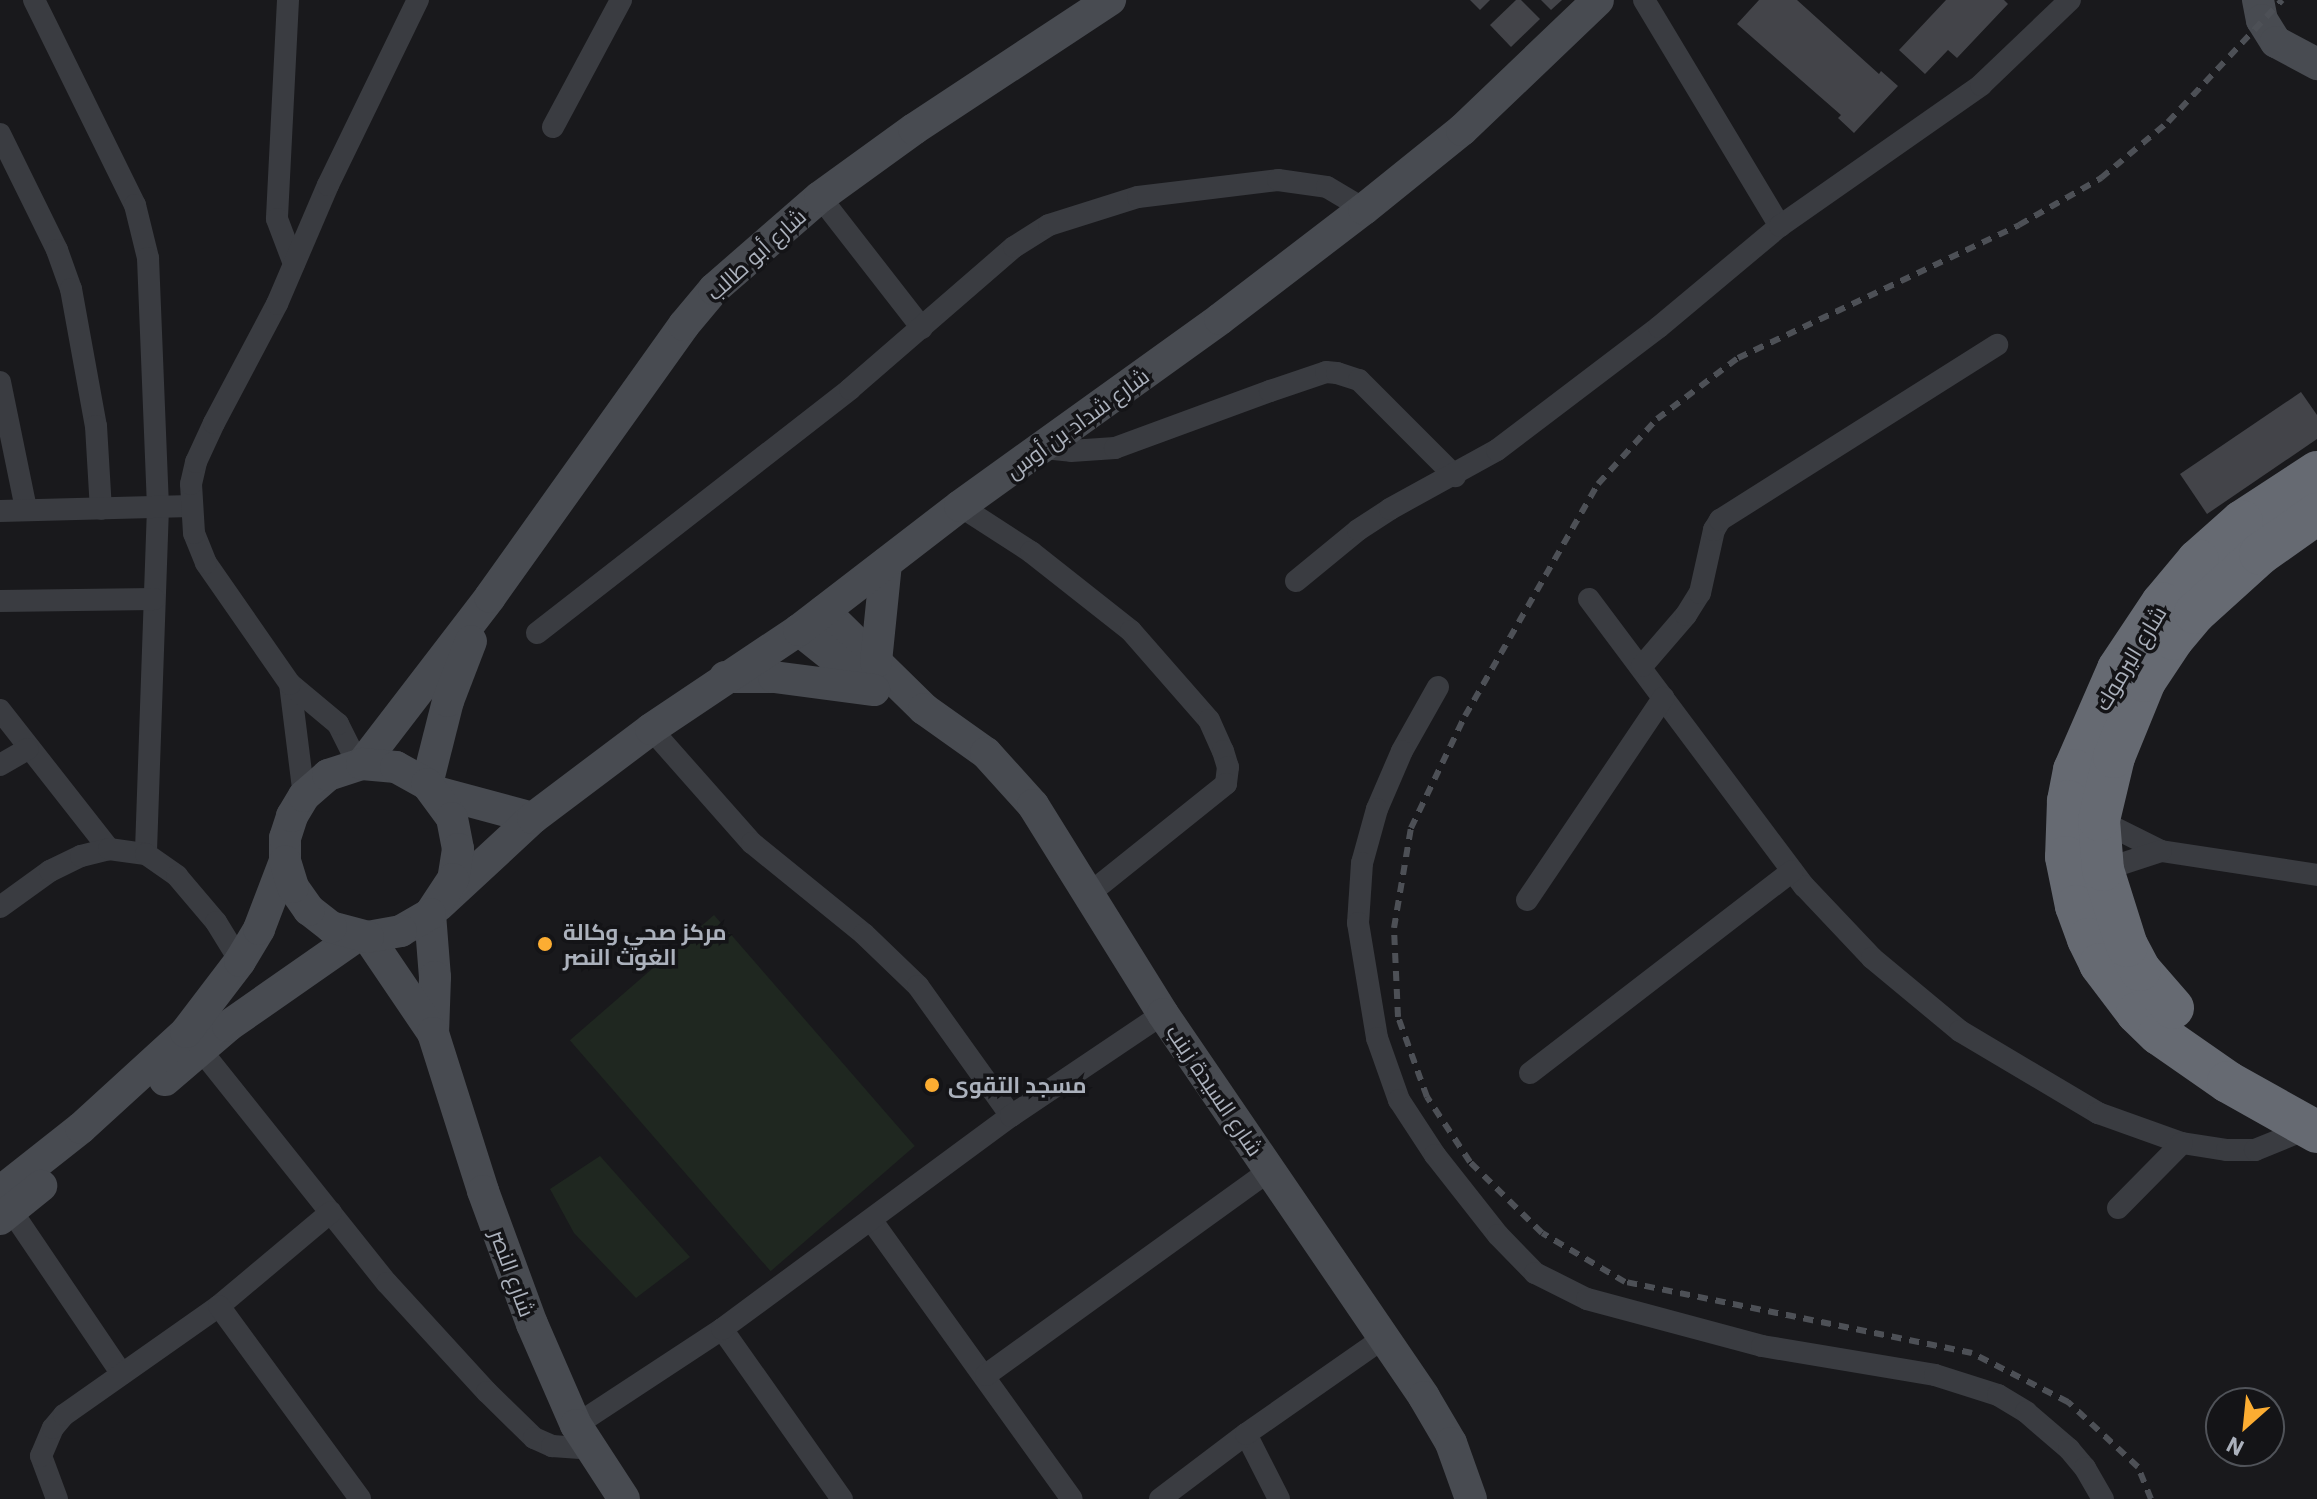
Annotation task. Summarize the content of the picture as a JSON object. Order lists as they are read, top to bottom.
{
  "streets": {
    "highway": ["شارع اليرموك"],
    "street": [
      "شارع أبو طالب",
      "شارع شداد بن أوس",
      "شارع السيدة زينب",
      "شارع النصر"
    ]
  },
  "crossings": [
    ["شارع أبو طالب", "شارع شداد بن أوس"],
    ["شارع أبو طالب", "شارع النصر"],
    ["شارع شداد بن أوس", "شارع السيدة زينب"],
    ["شارع شداد بن أوس", "شارع النصر"]
  ],
  "places": ["مركز صحي وكالة الغوث النصر", "مسجد التقوى"],
  "north": "bottom left"
}
